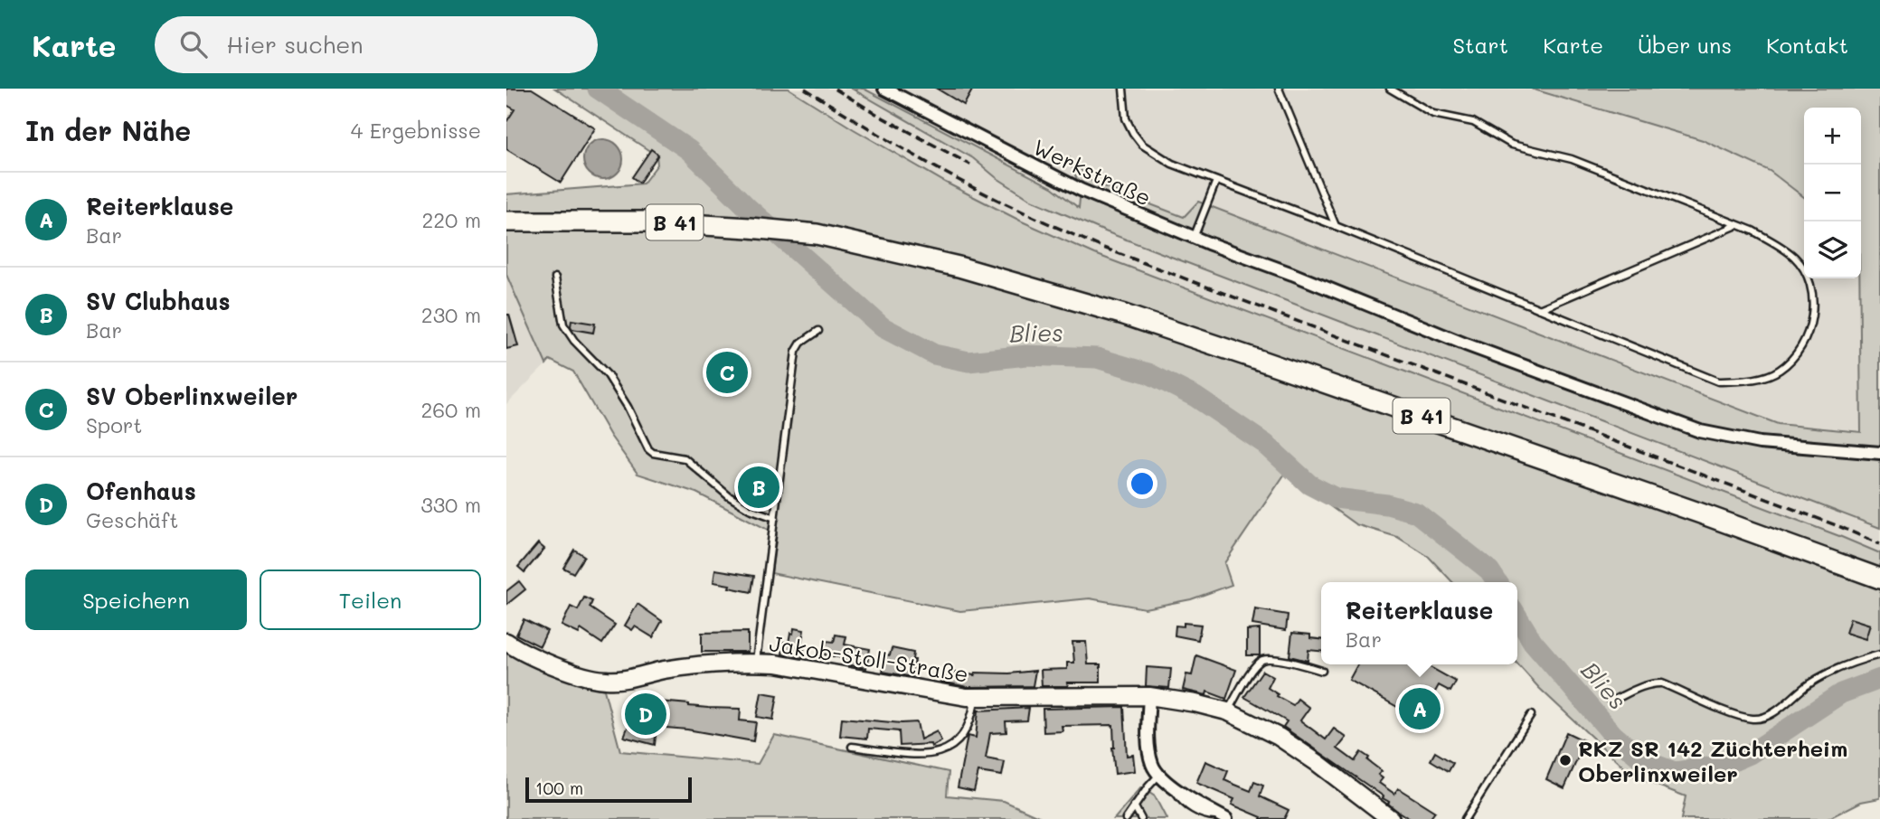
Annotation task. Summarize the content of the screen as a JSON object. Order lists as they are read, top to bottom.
{
  "streets": {
    "highway": ["B 41"],
    "main road": ["Jakob-Stoll-Straße"],
    "street": ["Werkstraße"]
  },
  "water": ["Blies"],
  "places": ["RKZ SR 142 Züchterheim Oberlinxweiler"],
  "scale_bar": "100 m",
  "page": {
    "header": "Karte",
    "search": "Hier suchen",
    "nav": [
      "Start",
      "Karte",
      "Über uns",
      "Kontakt"
    ],
    "heading": ["In der Nähe", "4 Ergebnisse"],
    "map_buttons": ["+", "−"],
    "list": [
      {
        "mark": "A",
        "name": "Reiterklause",
        "note": "Bar",
        "value": "220 m"
      },
      {
        "mark": "B",
        "name": "SV Clubhaus",
        "note": "Bar",
        "value": "230 m"
      },
      {
        "mark": "C",
        "name": "SV Oberlinxweiler",
        "note": "Sport",
        "value": "260 m"
      },
      {
        "mark": "D",
        "name": "Ofenhaus",
        "note": "Geschäft",
        "value": "330 m"
      }
    ],
    "pins": [
      "C",
      "B",
      "A",
      "D"
    ],
    "buttons": ["Speichern", "Teilen"],
    "popup": ["Reiterklause", "Bar"],
    "scale": "100 m"
  }
}
